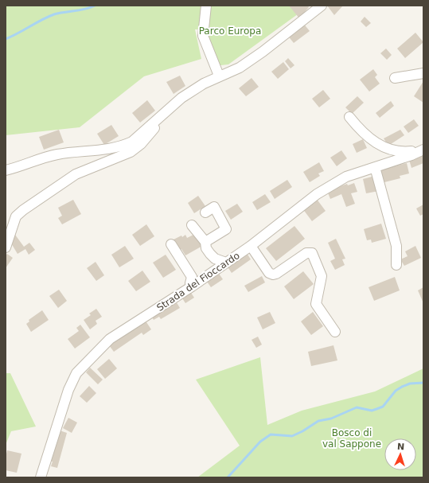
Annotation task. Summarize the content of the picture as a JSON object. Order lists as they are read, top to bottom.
{
  "streets": {
    "street": ["Strada del Fioccardo"]
  },
  "parks": ["Parco Europa", "Bosco di val Sappone"],
  "north": "top"
}
